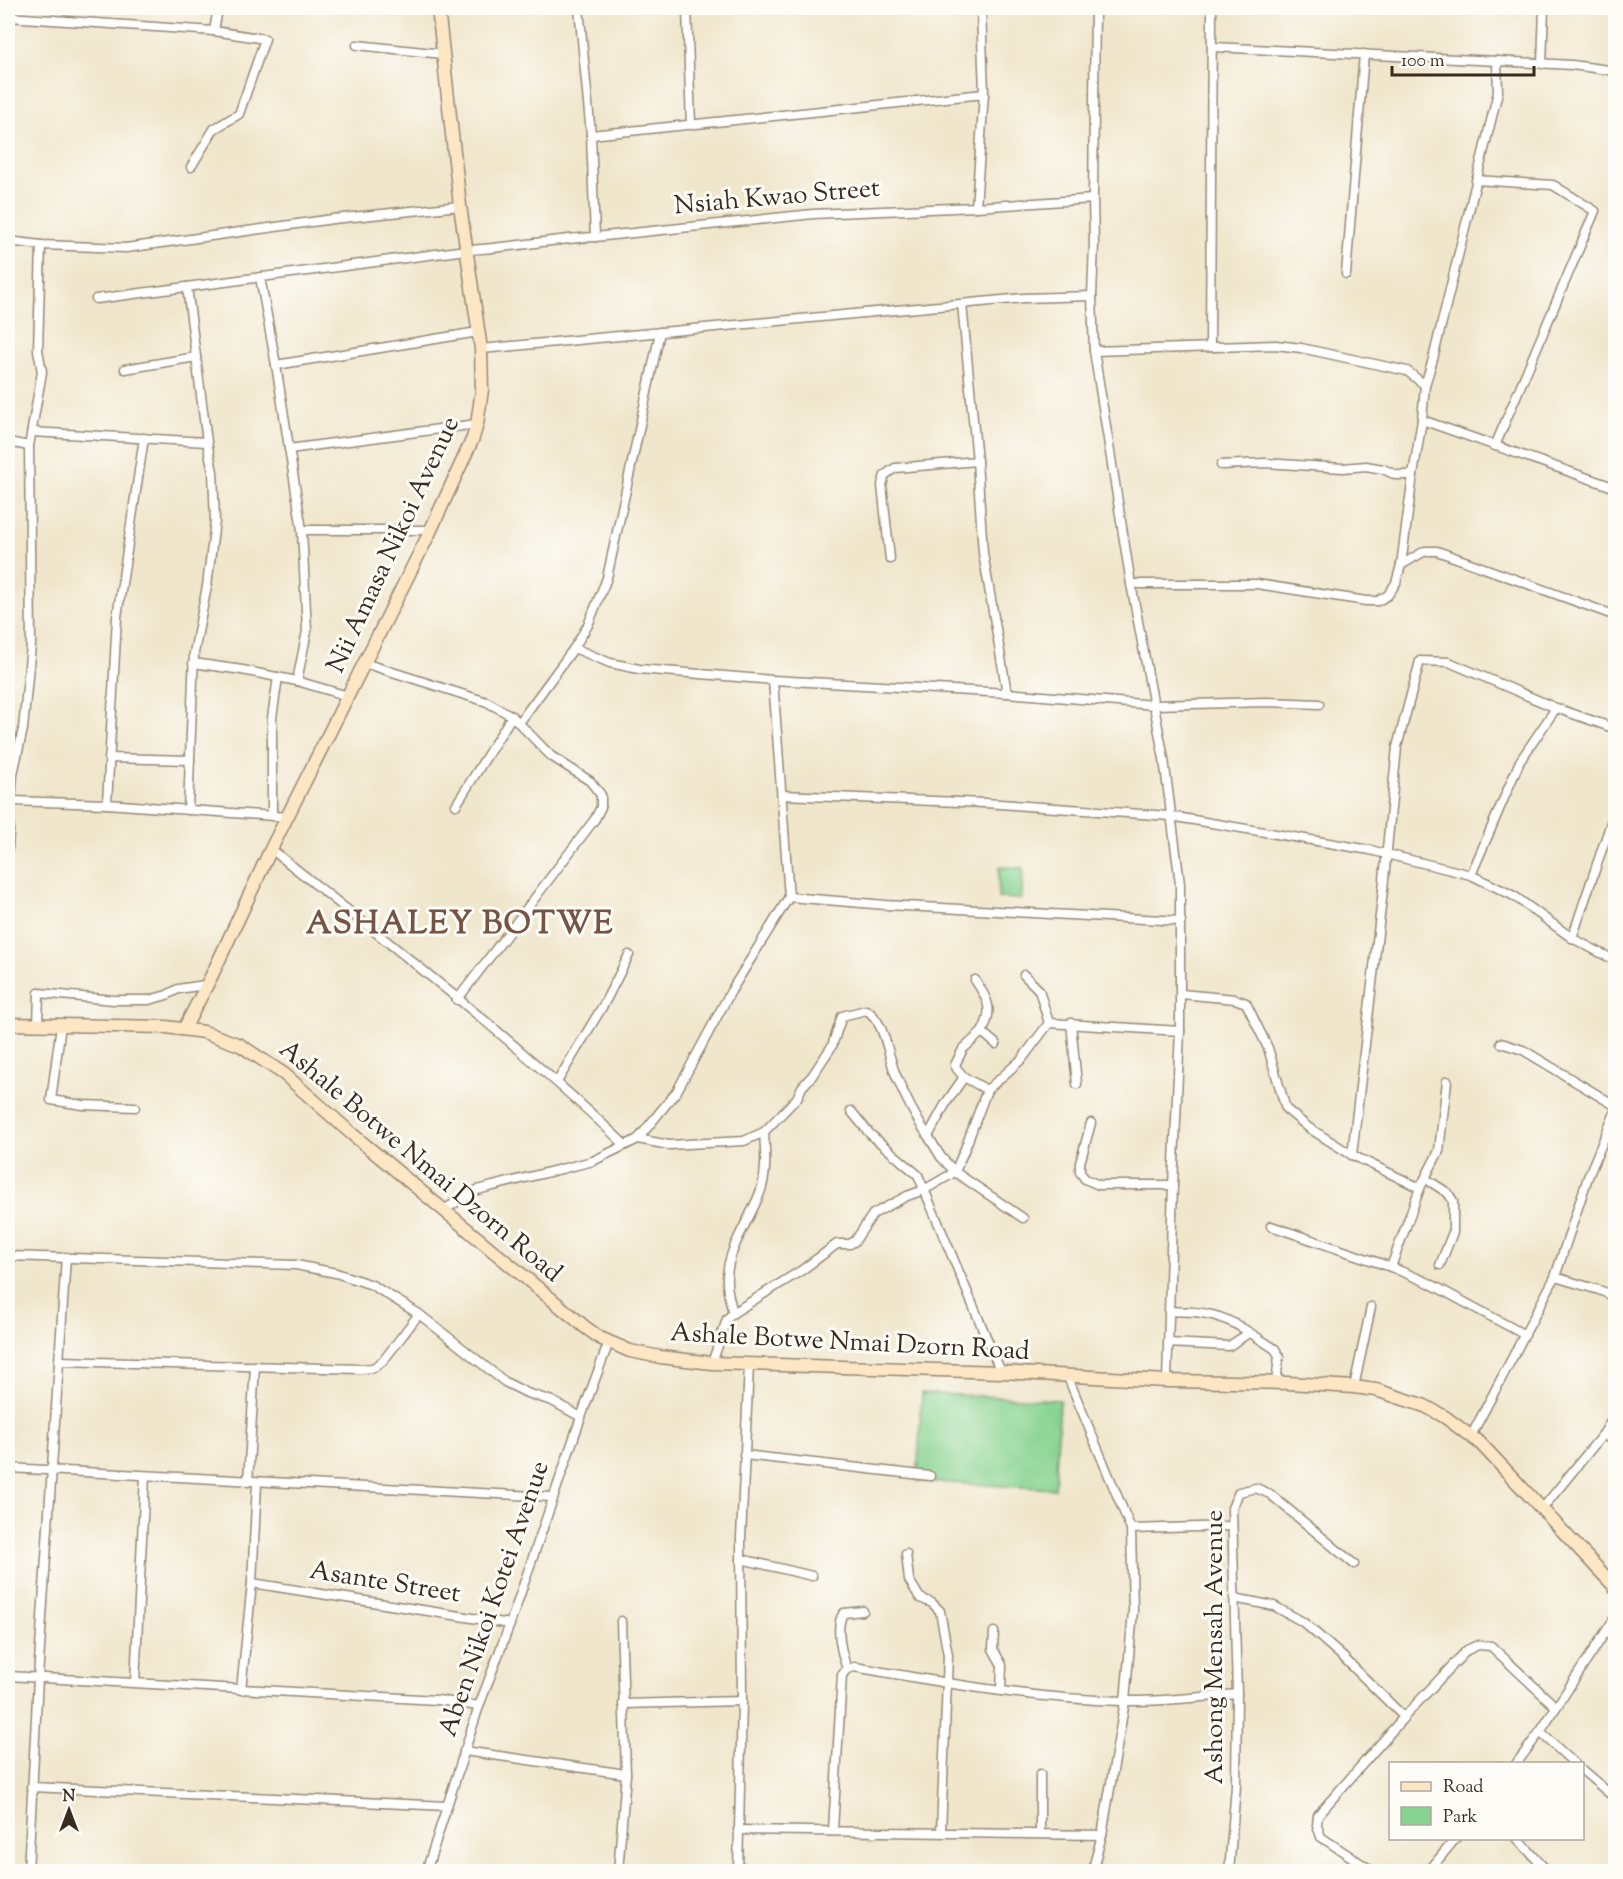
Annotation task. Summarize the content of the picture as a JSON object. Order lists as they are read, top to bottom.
{
  "streets": {
    "main road": ["Nii Amasa Nikoi Avenue", "Ashale Botwe Nmai Dzorn Road"],
    "street": [
      "Nsiah Kwao Street",
      "Asante Street",
      "Aben Nikoi Kotei Avenue",
      "Ashong Mensah Avenue"
    ]
  },
  "crossings": [
    ["Nsiah Kwao Street", "Nii Amasa Nikoi Avenue"],
    ["Nii Amasa Nikoi Avenue", "Ashale Botwe Nmai Dzorn Road"],
    ["Ashale Botwe Nmai Dzorn Road", "Aben Nikoi Kotei Avenue"],
    ["Asante Street", "Aben Nikoi Kotei Avenue"]
  ],
  "districts": ["ASHALEY BOTWE"],
  "legend": ["Road", "Park"],
  "scale_bar": "100 m",
  "north": "top"
}
